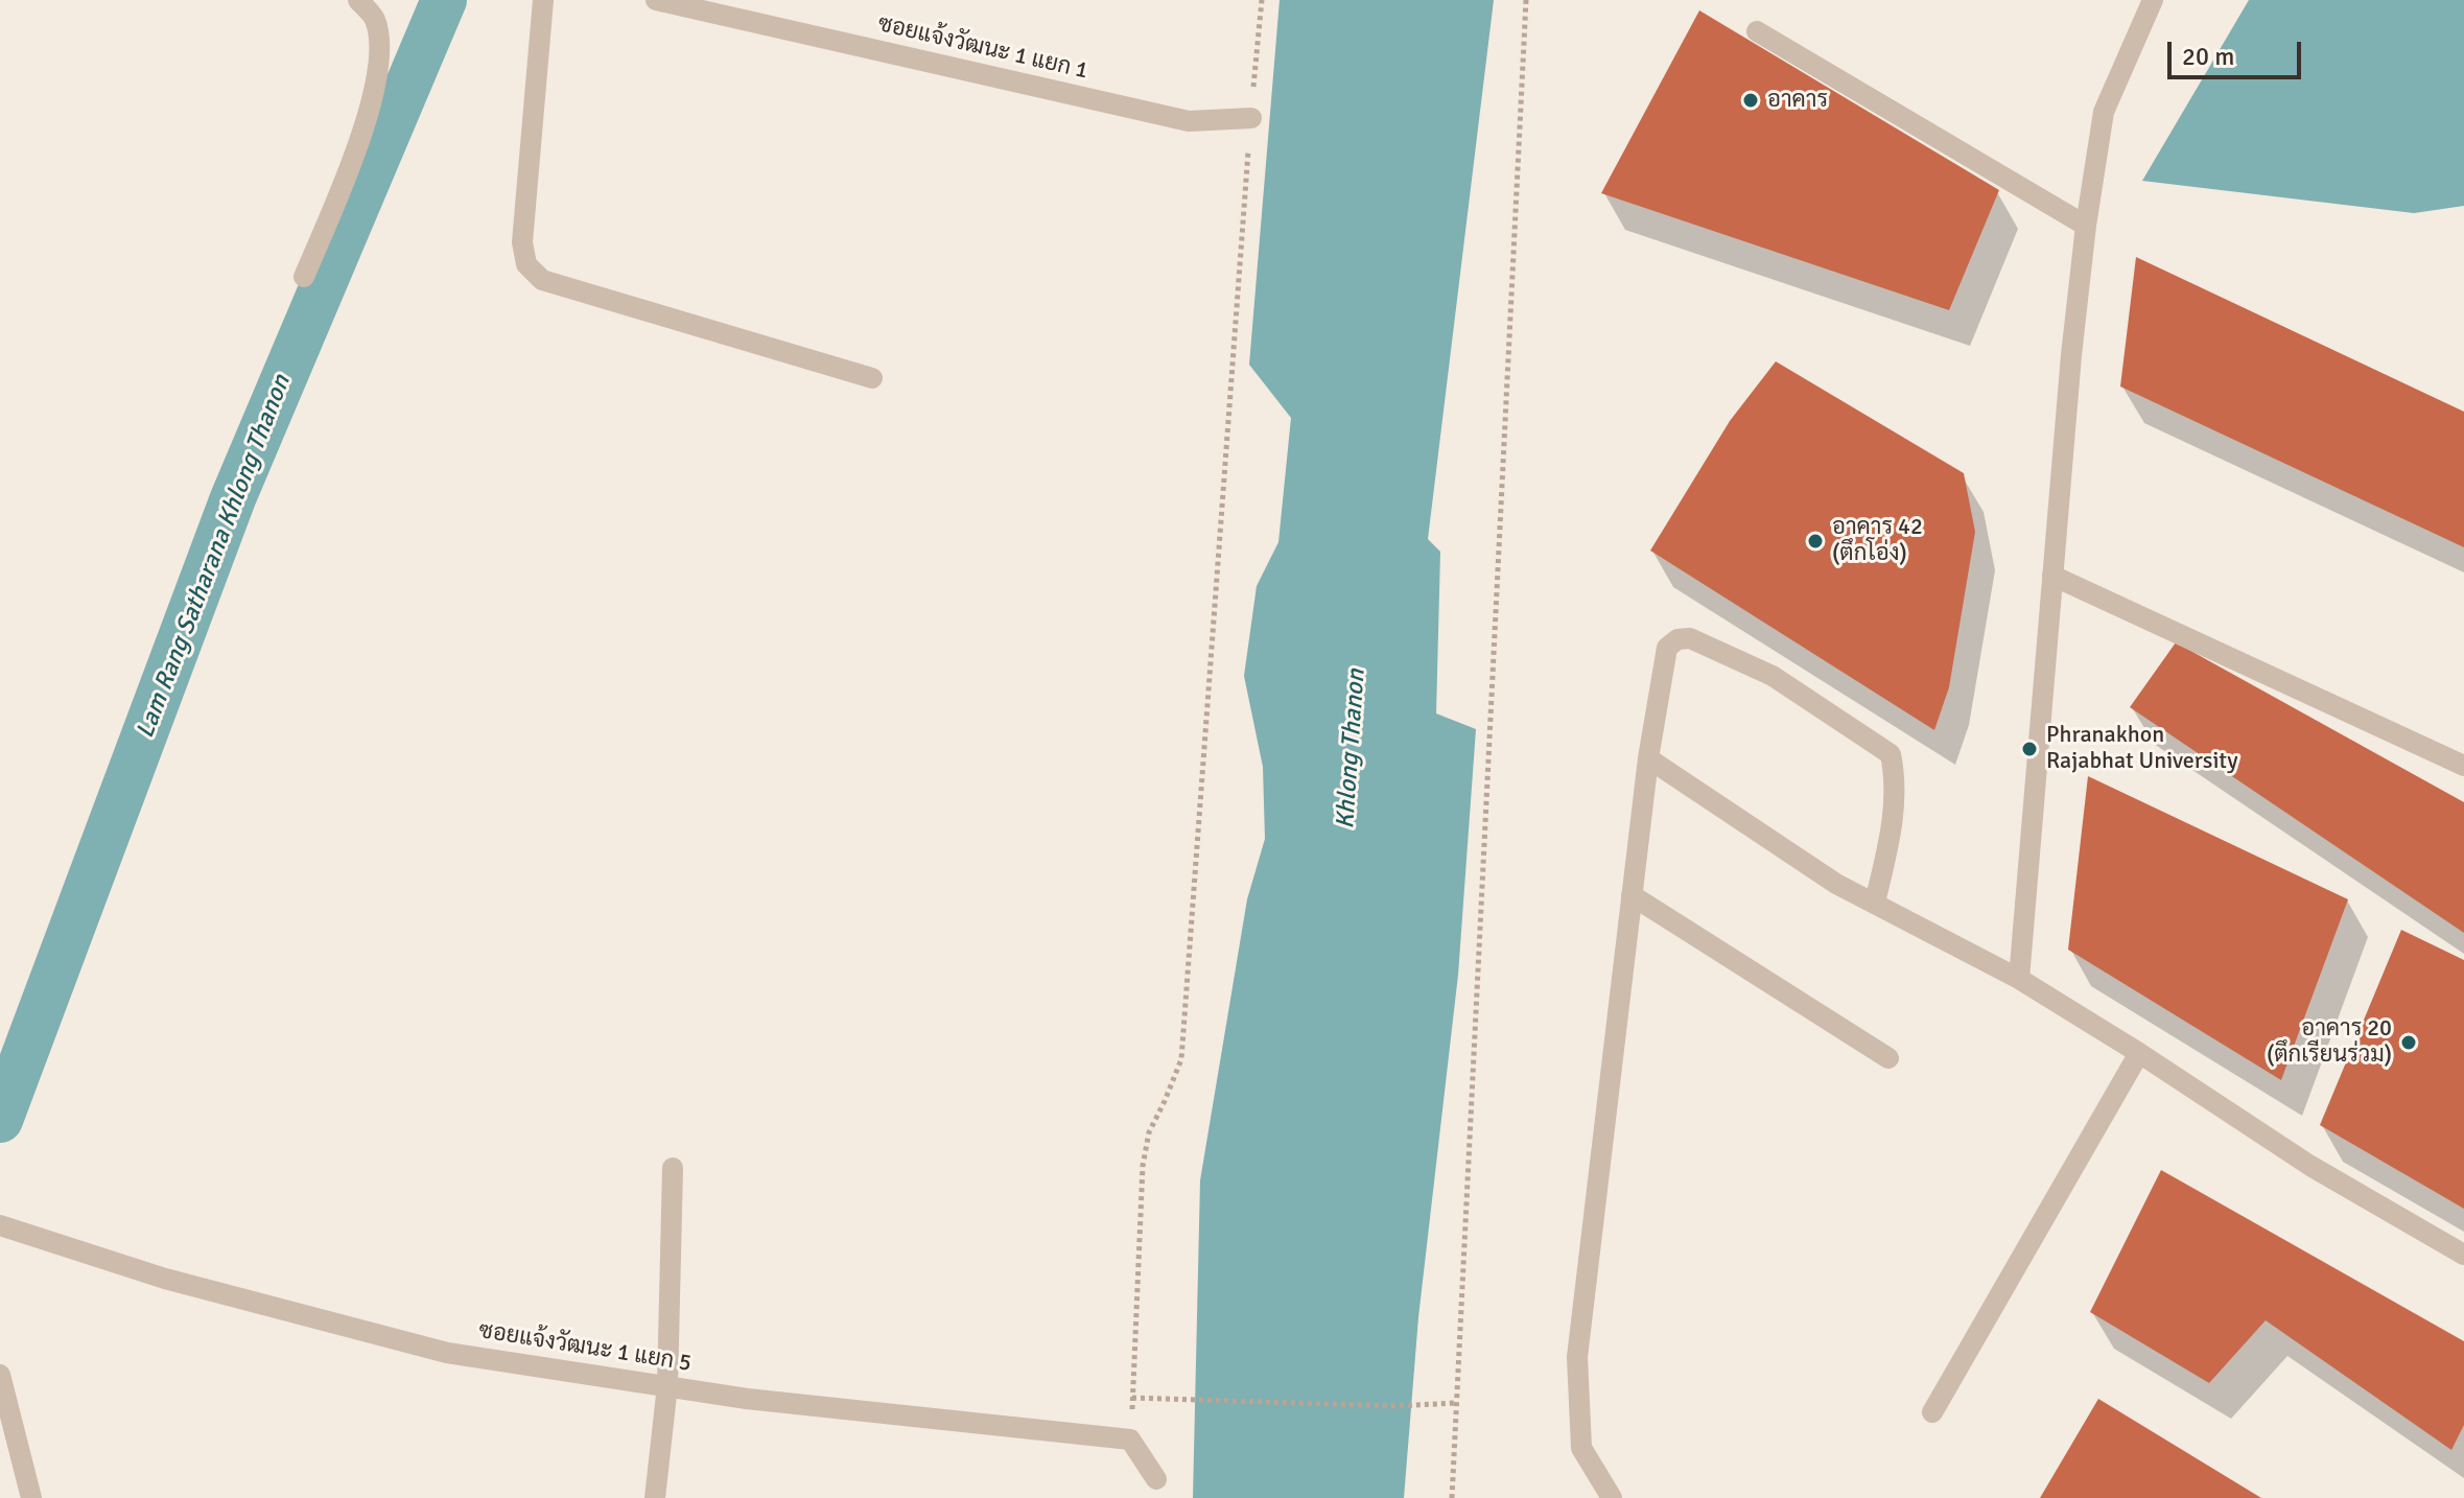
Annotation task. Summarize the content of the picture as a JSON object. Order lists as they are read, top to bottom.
{
  "streets": {
    "street": ["ซอยแจ้งวัฒนะ 1 แยก 1", "ซอยแจ้งวัฒนะ 1 แยก 5"]
  },
  "water": ["Lam Rang Satharana Khlong Thanon", "Khlong Thanon"],
  "places": [
    "อาคาร",
    "อาคาร 42 (ตึกโอ่ง)",
    "Phranakhon Rajabhat University",
    "อาคาร 20 (ตึกเรียนร่วม)"
  ],
  "scale_bar": "20 m"
}
